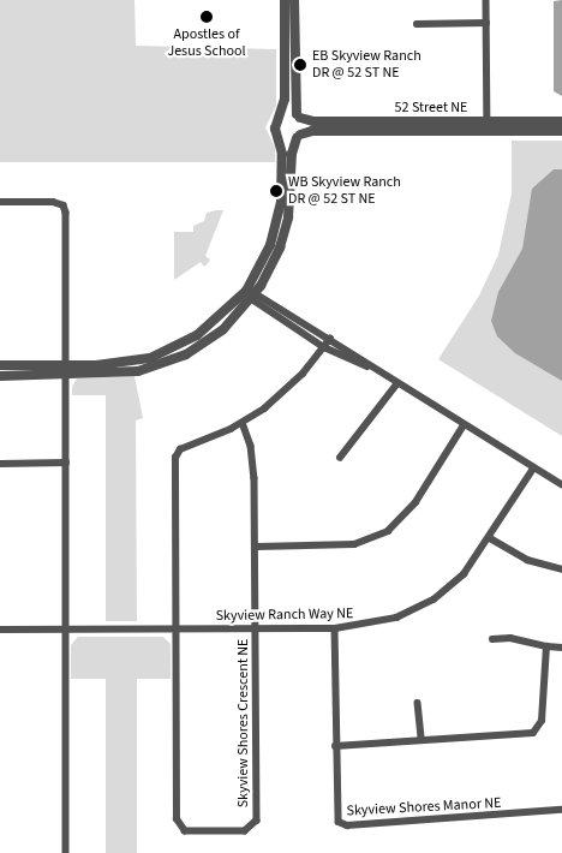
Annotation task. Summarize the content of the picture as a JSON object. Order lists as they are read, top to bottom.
{
  "streets": {
    "street": [
      "52 Street NE",
      "Skyview Ranch Way NE",
      "Skyview Shores Crescent NE",
      "Skyview Shores Manor NE"
    ]
  },
  "crossings": [
    ["Skyview Ranch Way NE", "Skyview Shores Crescent NE"],
    ["Skyview Ranch Way NE", "Skyview Shores Manor NE"]
  ],
  "places": ["Apostles of Jesus School", "EB Skyview Ranch DR @ 52 ST NE", "WB Skyview Ranch DR @ 52 ST NE"]
}
